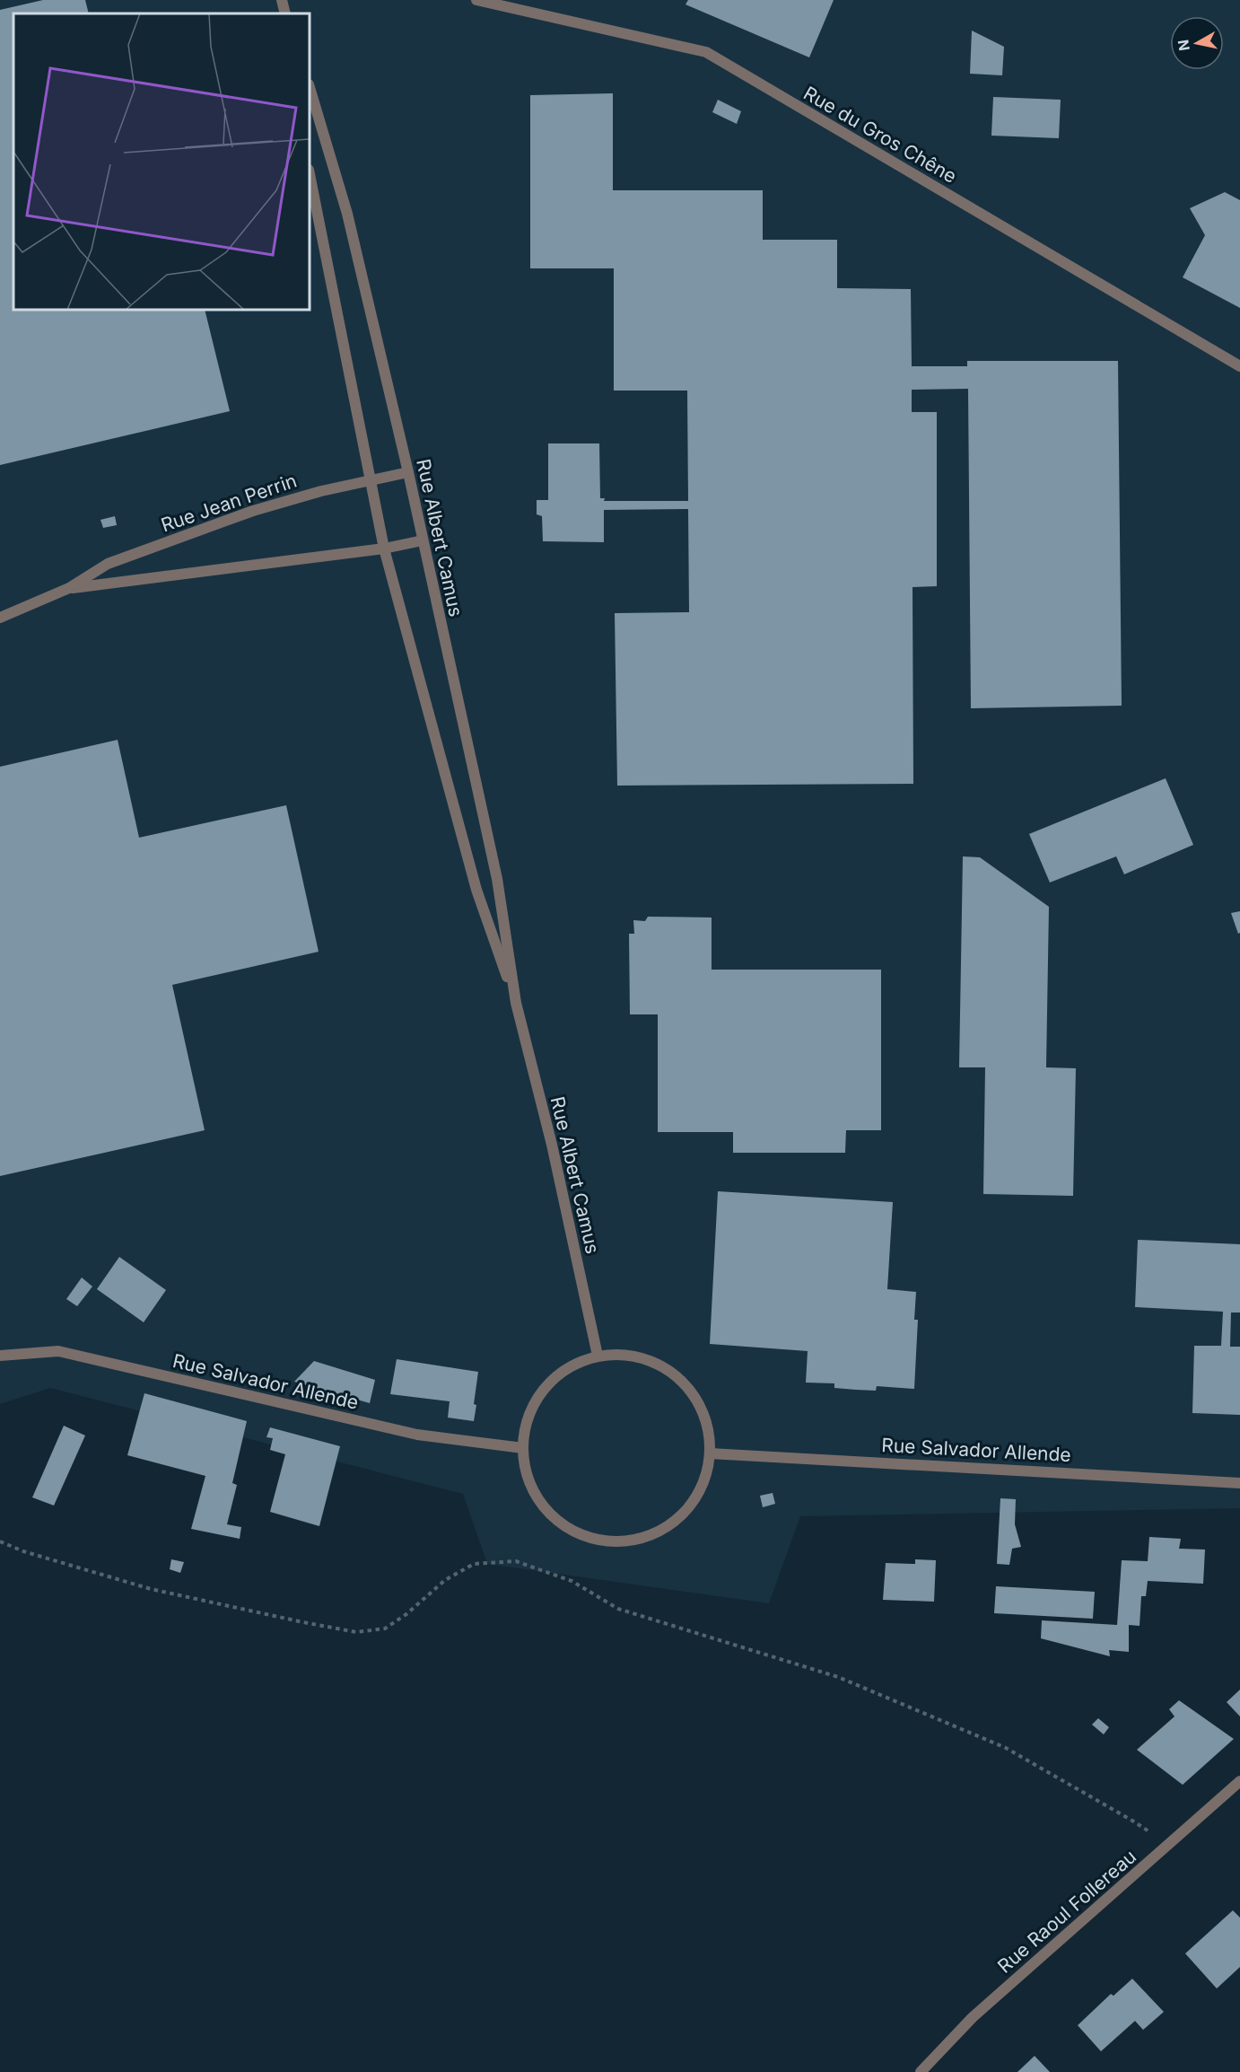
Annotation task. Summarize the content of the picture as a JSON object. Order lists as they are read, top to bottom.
{
  "streets": {
    "street": [
      "Rue du Gros Chêne",
      "Rue Jean Perrin",
      "Rue Albert Camus",
      "Rue Salvador Allende",
      "Rue Raoul Follereau"
    ]
  },
  "crossings": [
    ["Rue Jean Perrin", "Rue Albert Camus"],
    ["Rue Albert Camus", "Rue Salvador Allende"]
  ],
  "north": "left"
}
